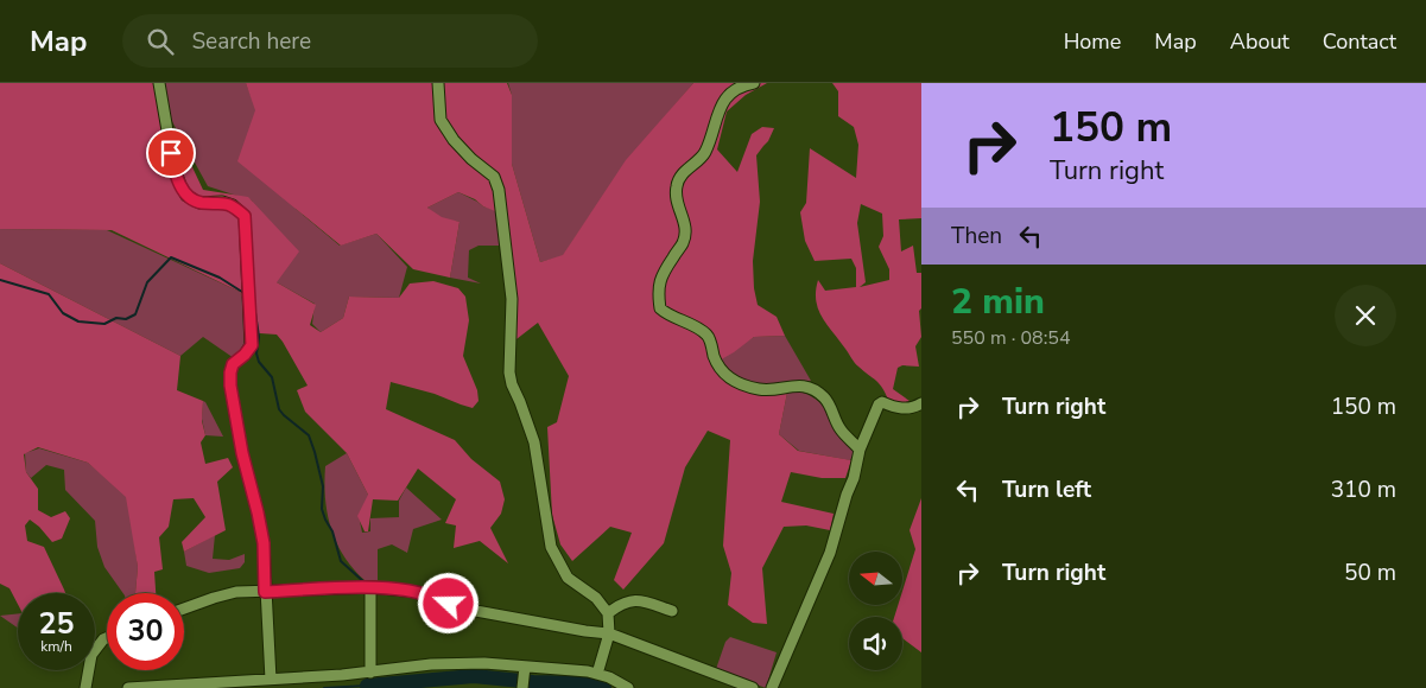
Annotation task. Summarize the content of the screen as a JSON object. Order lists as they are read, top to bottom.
{
  "north": "left",
  "page": {
    "header": "Map",
    "search": "Search here",
    "nav": [
      "Home",
      "Map",
      "About",
      "Contact"
    ],
    "turn": ["150 m", "Turn right"],
    "then": "Then",
    "heading": ["2 min", "550 m · 08:54"],
    "list": [
      {
        "name": "Turn right",
        "value": "150 m"
      },
      {
        "name": "Turn left",
        "value": "310 m"
      },
      {
        "name": "Turn right",
        "value": "50 m"
      }
    ],
    "speed": "25 km/h",
    "limit": "30"
  }
}
